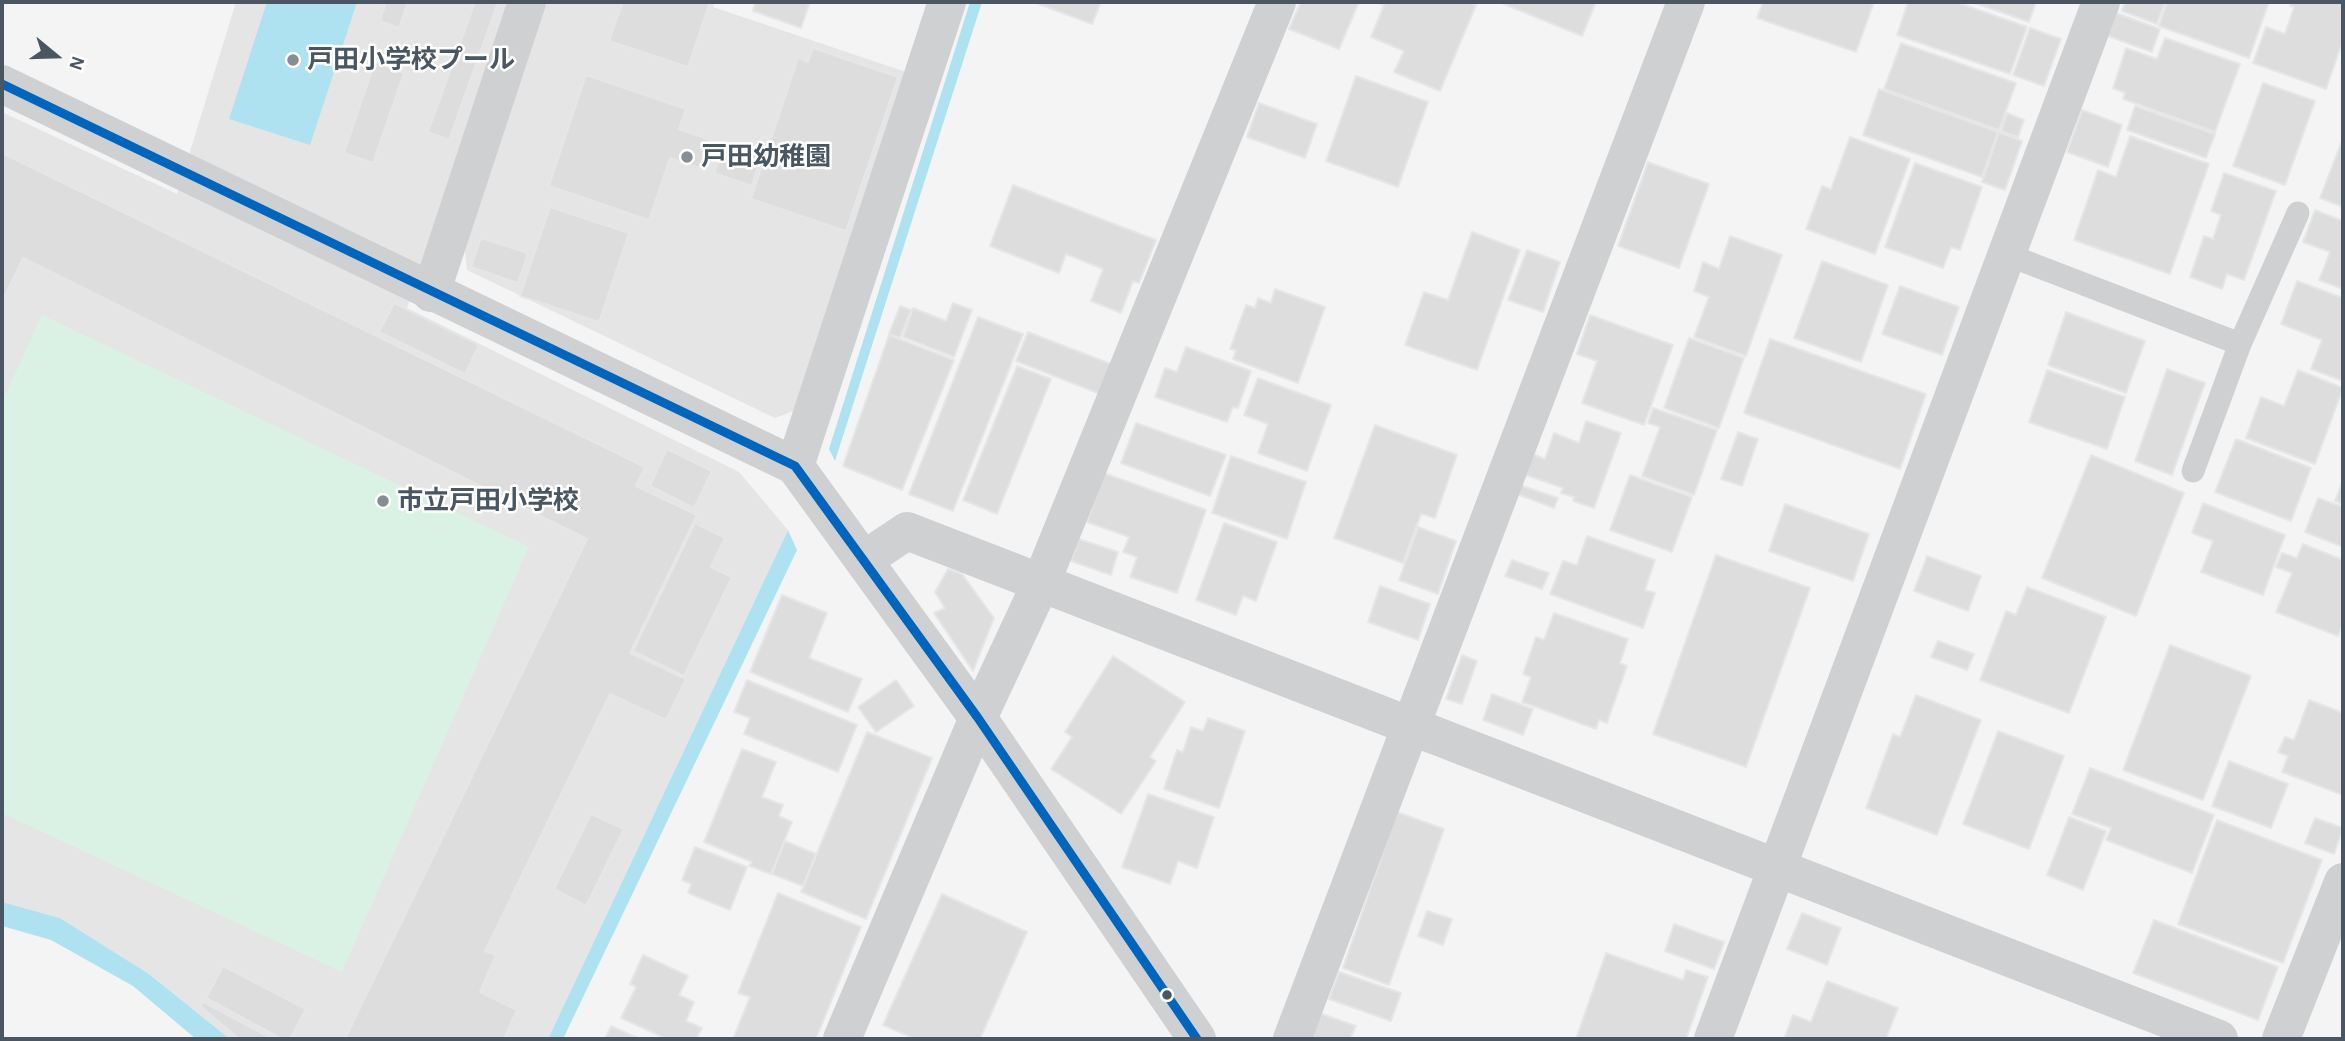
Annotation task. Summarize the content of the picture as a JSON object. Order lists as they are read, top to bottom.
{
  "places": ["戸田小学校プール", "戸田幼稚園", "市立戸田小学校"],
  "north": "right"
}
